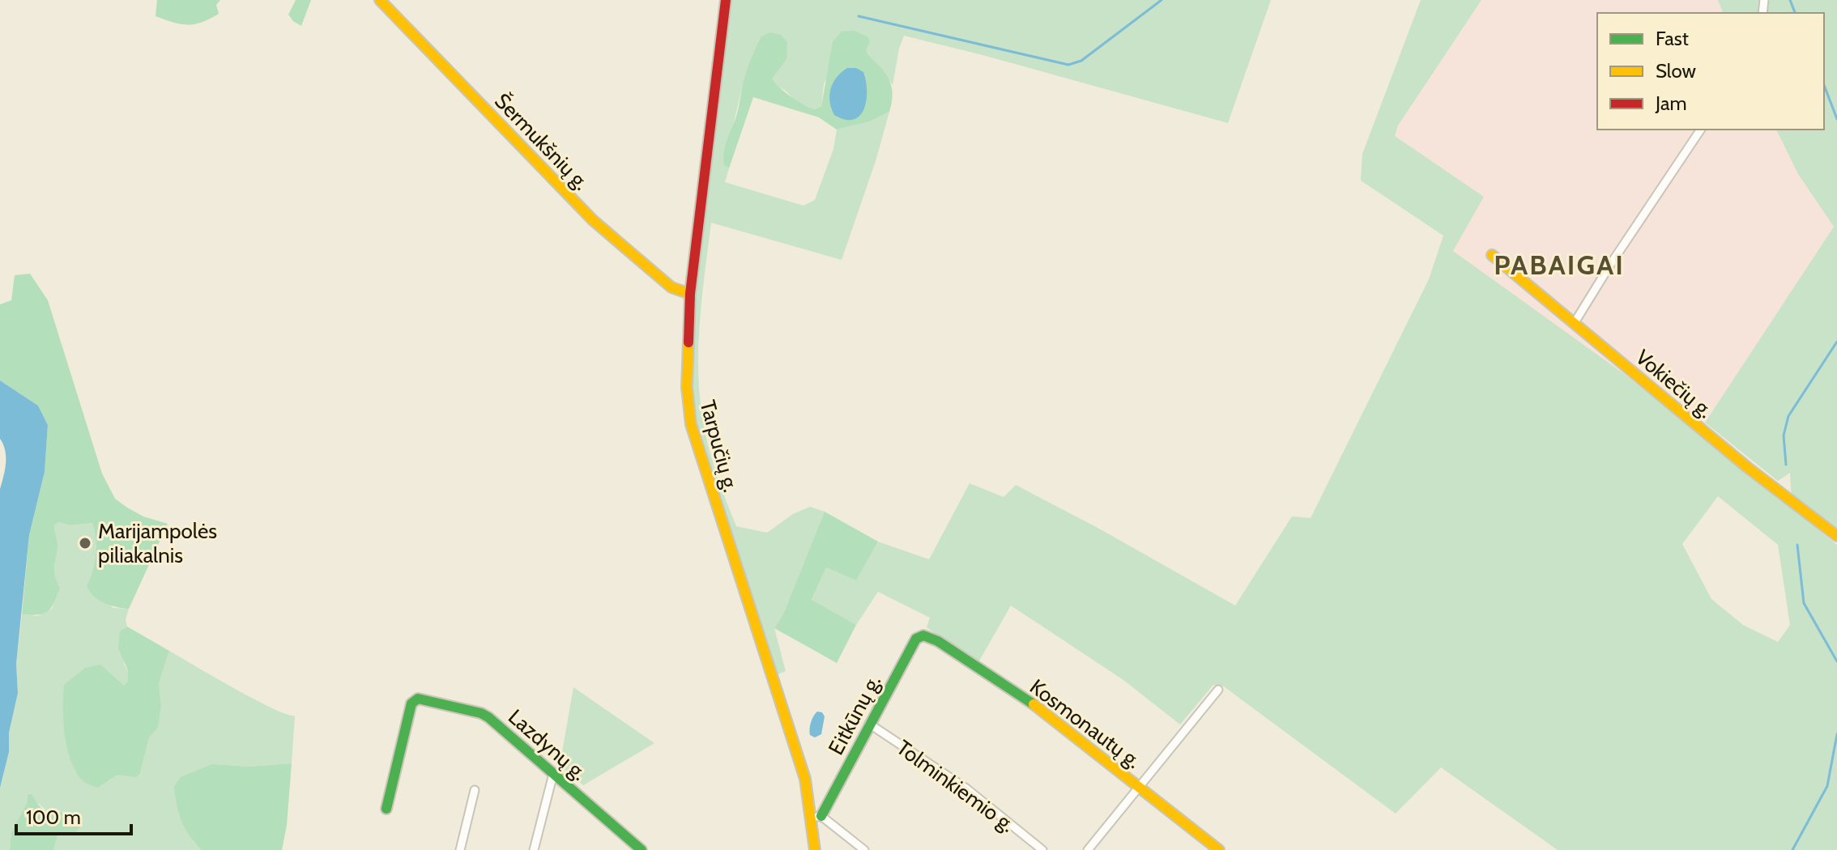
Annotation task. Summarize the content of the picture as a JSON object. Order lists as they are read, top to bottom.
{
  "streets": {
    "street": [
      "Šermukšnių g.",
      "Vokiečių g.",
      "Tarpučių g.",
      "Eitkūnų g.",
      "Kosmonautų g.",
      "Lazdynų g.",
      "Tolminkiemio g."
    ]
  },
  "crossings": [
    ["Šermukšnių g.", "Tarpučių g."],
    ["Tarpučių g.", "Eitkūnų g."],
    ["Eitkūnų g.", "Kosmonautų g."],
    ["Eitkūnų g.", "Tolminkiemio g."]
  ],
  "districts": ["PABAIGAI"],
  "places": ["Marijampolės piliakalnis"],
  "legend": ["Fast", "Slow", "Jam"],
  "scale_bar": "100 m"
}
